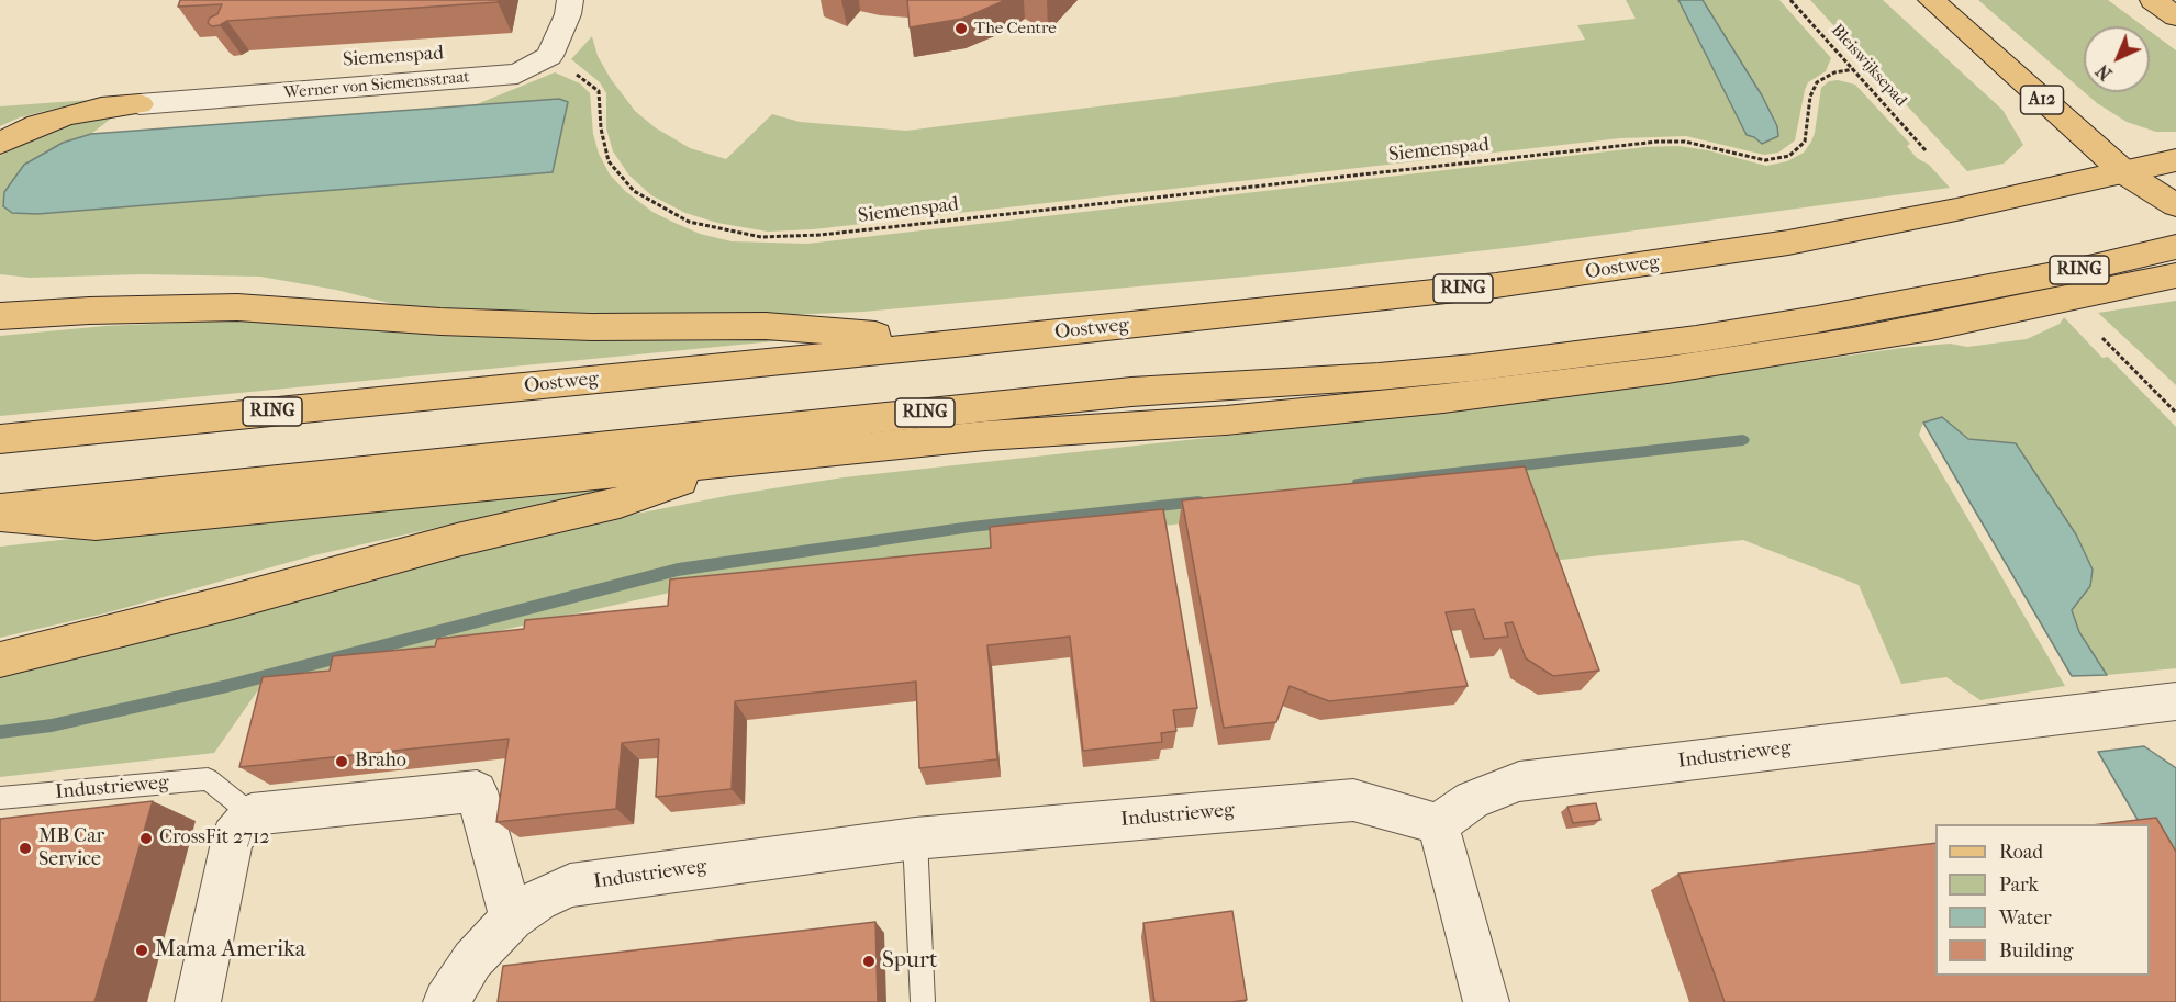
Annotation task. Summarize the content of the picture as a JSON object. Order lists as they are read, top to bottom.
{
  "streets": {
    "main road": ["A12", "Oostweg", "RING"],
    "street": ["Werner von Siemensstraat", "Industrieweg"],
    "path": ["Siemenspad", "Bleiswijksepad"]
  },
  "crossings": [
    ["Siemenspad", "Bleiswijksepad"],
    ["Siemenspad", "Werner von Siemensstraat"],
    ["A12", "Oostweg"]
  ],
  "places": [
    "The Centre",
    "Braho",
    "CrossFit 2712",
    "MB Car Service",
    "Mama Amerika",
    "Spurt"
  ],
  "legend": [
    "Road",
    "Park",
    "Water",
    "Building"
  ],
  "north": "bottom left"
}
